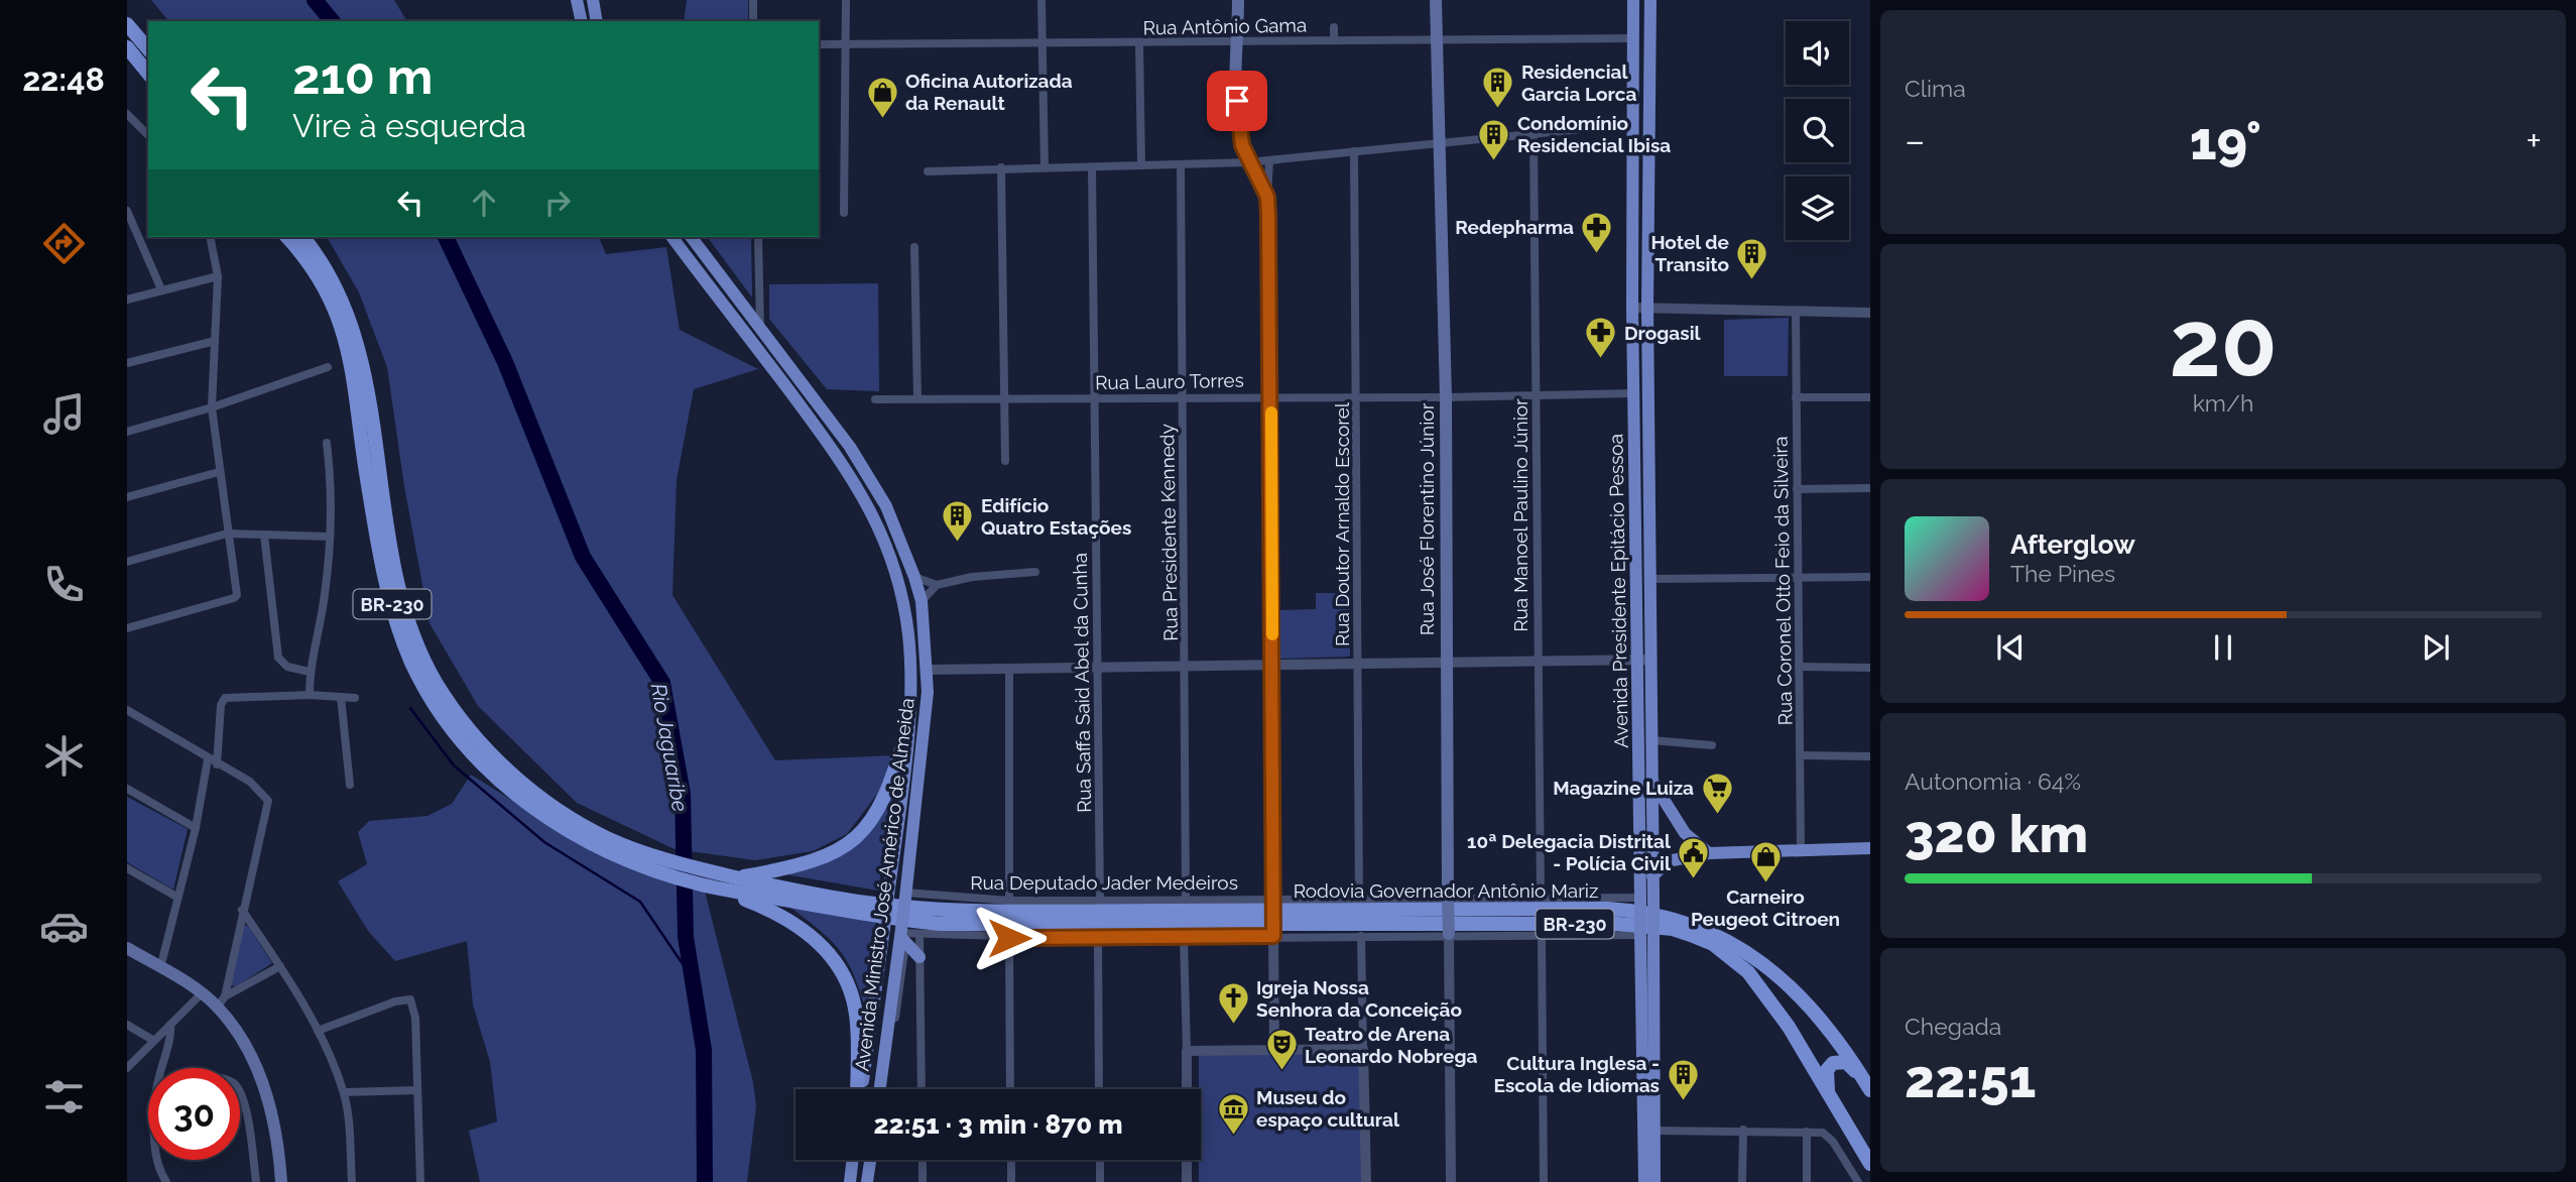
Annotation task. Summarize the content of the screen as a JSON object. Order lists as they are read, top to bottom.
{
  "streets": {
    "highway": ["BR-230", "Rodovia Governador Antônio Mariz"],
    "main road": ["Rua José Florentino Júnior", "Avenida Presidente Epitácio Pessoa", "Avenida Ministro José Américo de Almeida"],
    "street": [
      "Rua Antônio Gama",
      "Rua Lauro Torres",
      "Rua Manoel Paulino Júnior",
      "Rua Doutor Arnaldo Escorel",
      "Rua Presidente Kennedy",
      "Rua Coronel Otto Feio da Silveira",
      "Rua Saffa Said Abel da Cunha",
      "Rua Deputado Jader Medeiros"
    ]
  },
  "crossings": [
    ["Rua Antônio Gama", "Rua José Florentino Júnior"],
    ["Rua Antônio Gama", "Avenida Presidente Epitácio Pessoa"],
    ["Rua Lauro Torres", "Rua Manoel Paulino Júnior"],
    ["Rua Lauro Torres", "Rua José Florentino Júnior"],
    ["Rua Lauro Torres", "Rua Doutor Arnaldo Escorel"],
    ["Rua Lauro Torres", "Rua Presidente Kennedy"],
    ["Rua Lauro Torres", "Avenida Presidente Epitácio Pessoa"],
    ["Rua Lauro Torres", "Rua Saffa Said Abel da Cunha"],
    ["Rua Manoel Paulino Júnior", "Rua Deputado Jader Medeiros"],
    ["Rua José Florentino Júnior", "Rua Deputado Jader Medeiros"],
    ["Rua Doutor Arnaldo Escorel", "Rua Deputado Jader Medeiros"],
    ["Rua Presidente Kennedy", "Rua Deputado Jader Medeiros"],
    ["Avenida Presidente Epitácio Pessoa", "Rua Deputado Jader Medeiros"],
    ["Rua Saffa Said Abel da Cunha", "Rua Deputado Jader Medeiros"],
    ["Rua Deputado Jader Medeiros", "Avenida Ministro José Américo de Almeida"]
  ],
  "water": ["Rio Jaguaribe"],
  "places": {
    "building": [
      "Residencial Garcia Lorca",
      "Condomínio Residencial Ibisa",
      "Hotel de Transito",
      "Edifício Quatro Estações",
      "Cultura Inglesa - Escola de Idiomas"
    ],
    "shop": ["Oficina Autorizada da Renault", "Carneiro Peugeot Citroen"],
    "pharmacy": ["Redepharma", "Drogasil"],
    "supermarket": ["Magazine Luiza"],
    "public building": ["10ª Delegacia Distrital - Polícia Civil"],
    "church": ["Igreja Nossa Senhora da Conceição"],
    "theatre": ["Teatro de Arena Leonardo Nobrega"],
    "museum": ["Museu do espaço cultural"]
  },
  "page": {
    "tabs": "22:48",
    "tile": [
      "Clima",
      ["20", "km/h"],
      ["Autonomia · 64%", "320 km"],
      ["Chegada", "22:51"]
    ],
    "turn": ["210 m", "Vire à esquerda"],
    "heat": ["−", "19°", "+"],
    "song": ["Afterglow", "The Pines"],
    "limit": "30",
    "trip": "22:51 · 3 min · 870 m"
  }
}
